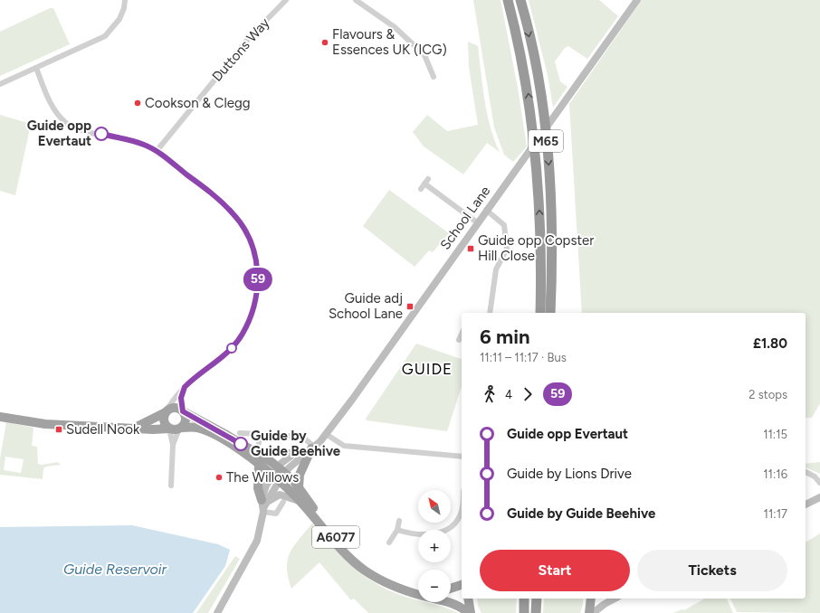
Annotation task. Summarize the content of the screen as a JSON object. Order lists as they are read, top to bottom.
{
  "streets": {
    "highway": ["M65", "A6077"],
    "main road": ["School Lane"],
    "street": ["Duttons Way"]
  },
  "crossings": [
    ["School Lane", "A6077"]
  ],
  "districts": ["GUIDE"],
  "water": ["Guide Reservoir"],
  "places": {
    "other": [
      "Flavours & Essences UK (ICG)",
      "Cookson & Clegg",
      "Guide opp Evertaut",
      "Guide by Guide Beehive",
      "The Willows"
    ],
    "transit": ["Guide opp Copster Hill Close", "Guide adj School Lane", "Sudell Nook"]
  },
  "lines": ["bus line 59"],
  "north": "top left",
  "page": {
    "on_map": "59",
    "heading": ["6 min", "11:11 – 11:17 · Bus", "£1.80"],
    "legs": ["4", "59", "2 stops"],
    "list": [
      {
        "name": "Guide opp Evertaut",
        "value": "11:15"
      },
      {
        "name": "Guide by Lions Drive",
        "value": "11:16"
      },
      {
        "name": "Guide by Guide Beehive",
        "value": "11:17"
      }
    ],
    "map_buttons": ["+", "−"],
    "buttons": ["Start", "Tickets"]
  }
}
